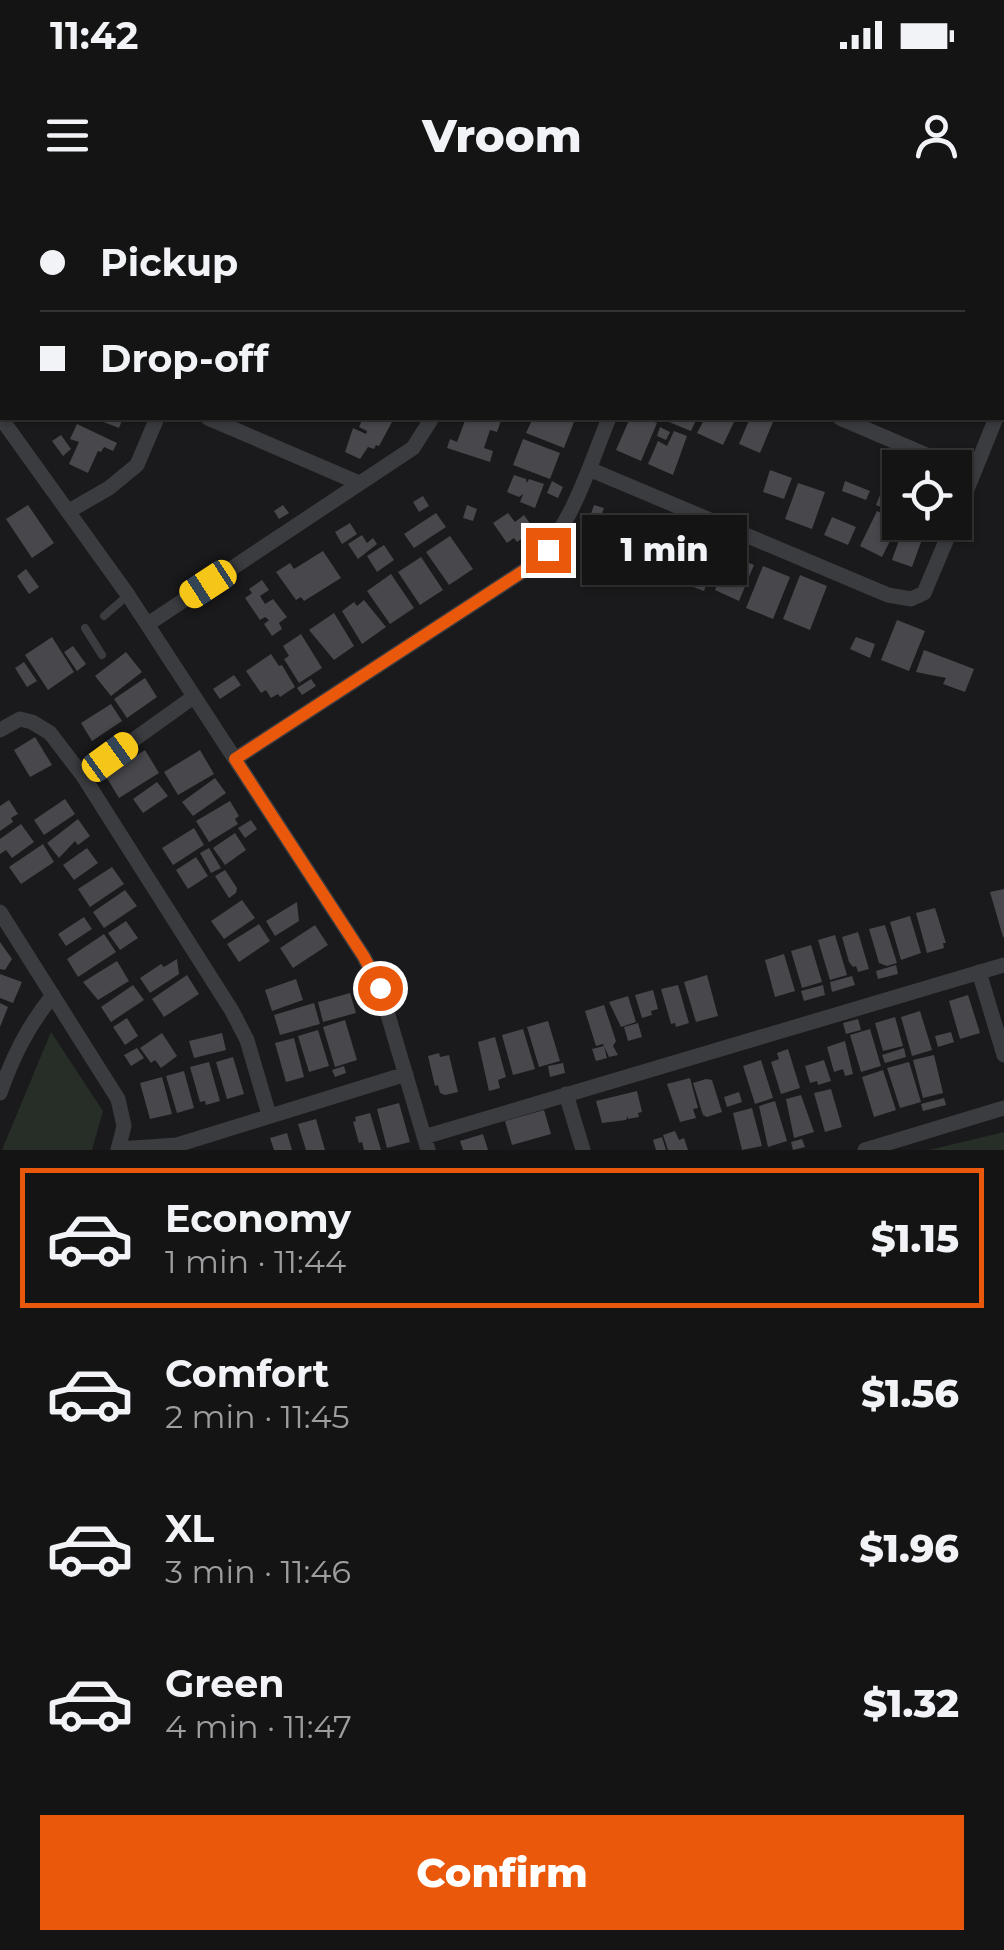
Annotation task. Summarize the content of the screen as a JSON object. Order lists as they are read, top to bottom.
{
  "page": {
    "status": "11:42",
    "header": "Vroom",
    "banner": ["Pickup", "Drop-off"],
    "bubble": "1 min",
    "list": [
      {
        "name": "Economy",
        "note": "1 min · 11:44",
        "value": "$1.15"
      },
      {
        "name": "Comfort",
        "note": "2 min · 11:45",
        "value": "$1.56"
      },
      {
        "name": "XL",
        "note": "3 min · 11:46",
        "value": "$1.96"
      },
      {
        "name": "Green",
        "note": "4 min · 11:47",
        "value": "$1.32"
      }
    ],
    "buttons": "Confirm"
  }
}
